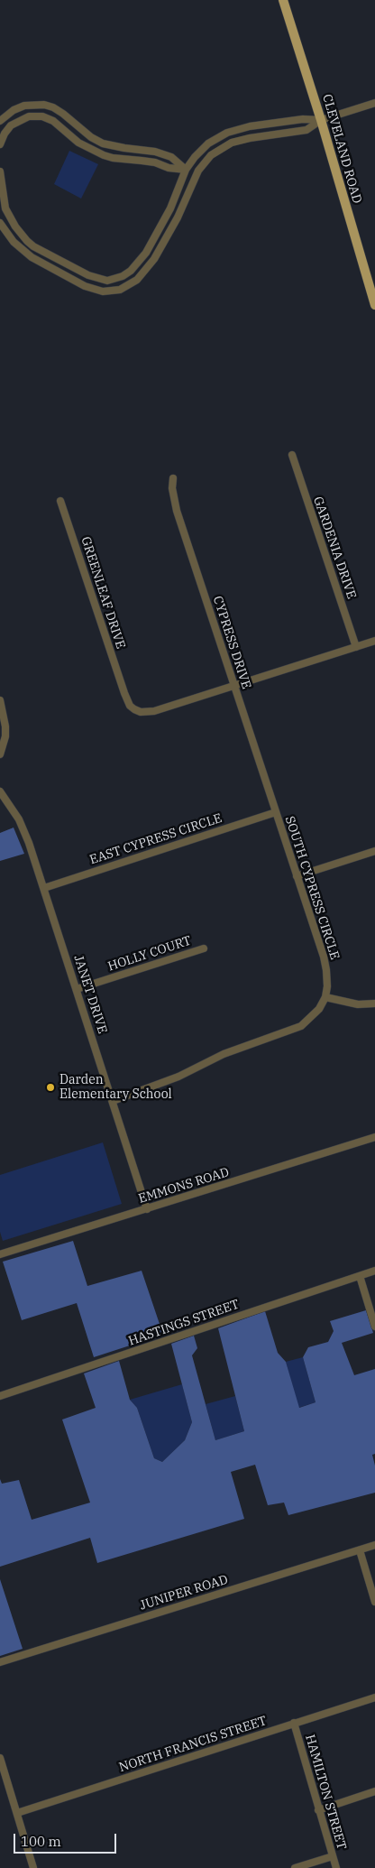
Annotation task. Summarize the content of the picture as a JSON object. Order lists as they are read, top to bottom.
{
  "streets": {
    "main road": ["CLEVELAND ROAD"],
    "street": [
      "GARDENIA DRIVE",
      "GREENLEAF DRIVE",
      "CYPRESS DRIVE",
      "EAST CYPRESS CIRCLE",
      "SOUTH CYPRESS CIRCLE",
      "HOLLY COURT",
      "JANET DRIVE",
      "EMMONS ROAD",
      "HASTINGS STREET",
      "JUNIPER ROAD",
      "NORTH FRANCIS STREET",
      "HAMILTON STREET"
    ]
  },
  "crossings": [
    ["GARDENIA DRIVE", "GREENLEAF DRIVE"],
    ["GREENLEAF DRIVE", "CYPRESS DRIVE"],
    ["CYPRESS DRIVE", "EAST CYPRESS CIRCLE"],
    ["CYPRESS DRIVE", "SOUTH CYPRESS CIRCLE"],
    ["EAST CYPRESS CIRCLE", "SOUTH CYPRESS CIRCLE"],
    ["EAST CYPRESS CIRCLE", "JANET DRIVE"],
    ["HOLLY COURT", "JANET DRIVE"],
    ["JANET DRIVE", "EMMONS ROAD"],
    ["NORTH FRANCIS STREET", "HAMILTON STREET"]
  ],
  "places": ["Darden Elementary School"],
  "scale_bar": "100 m"
}
